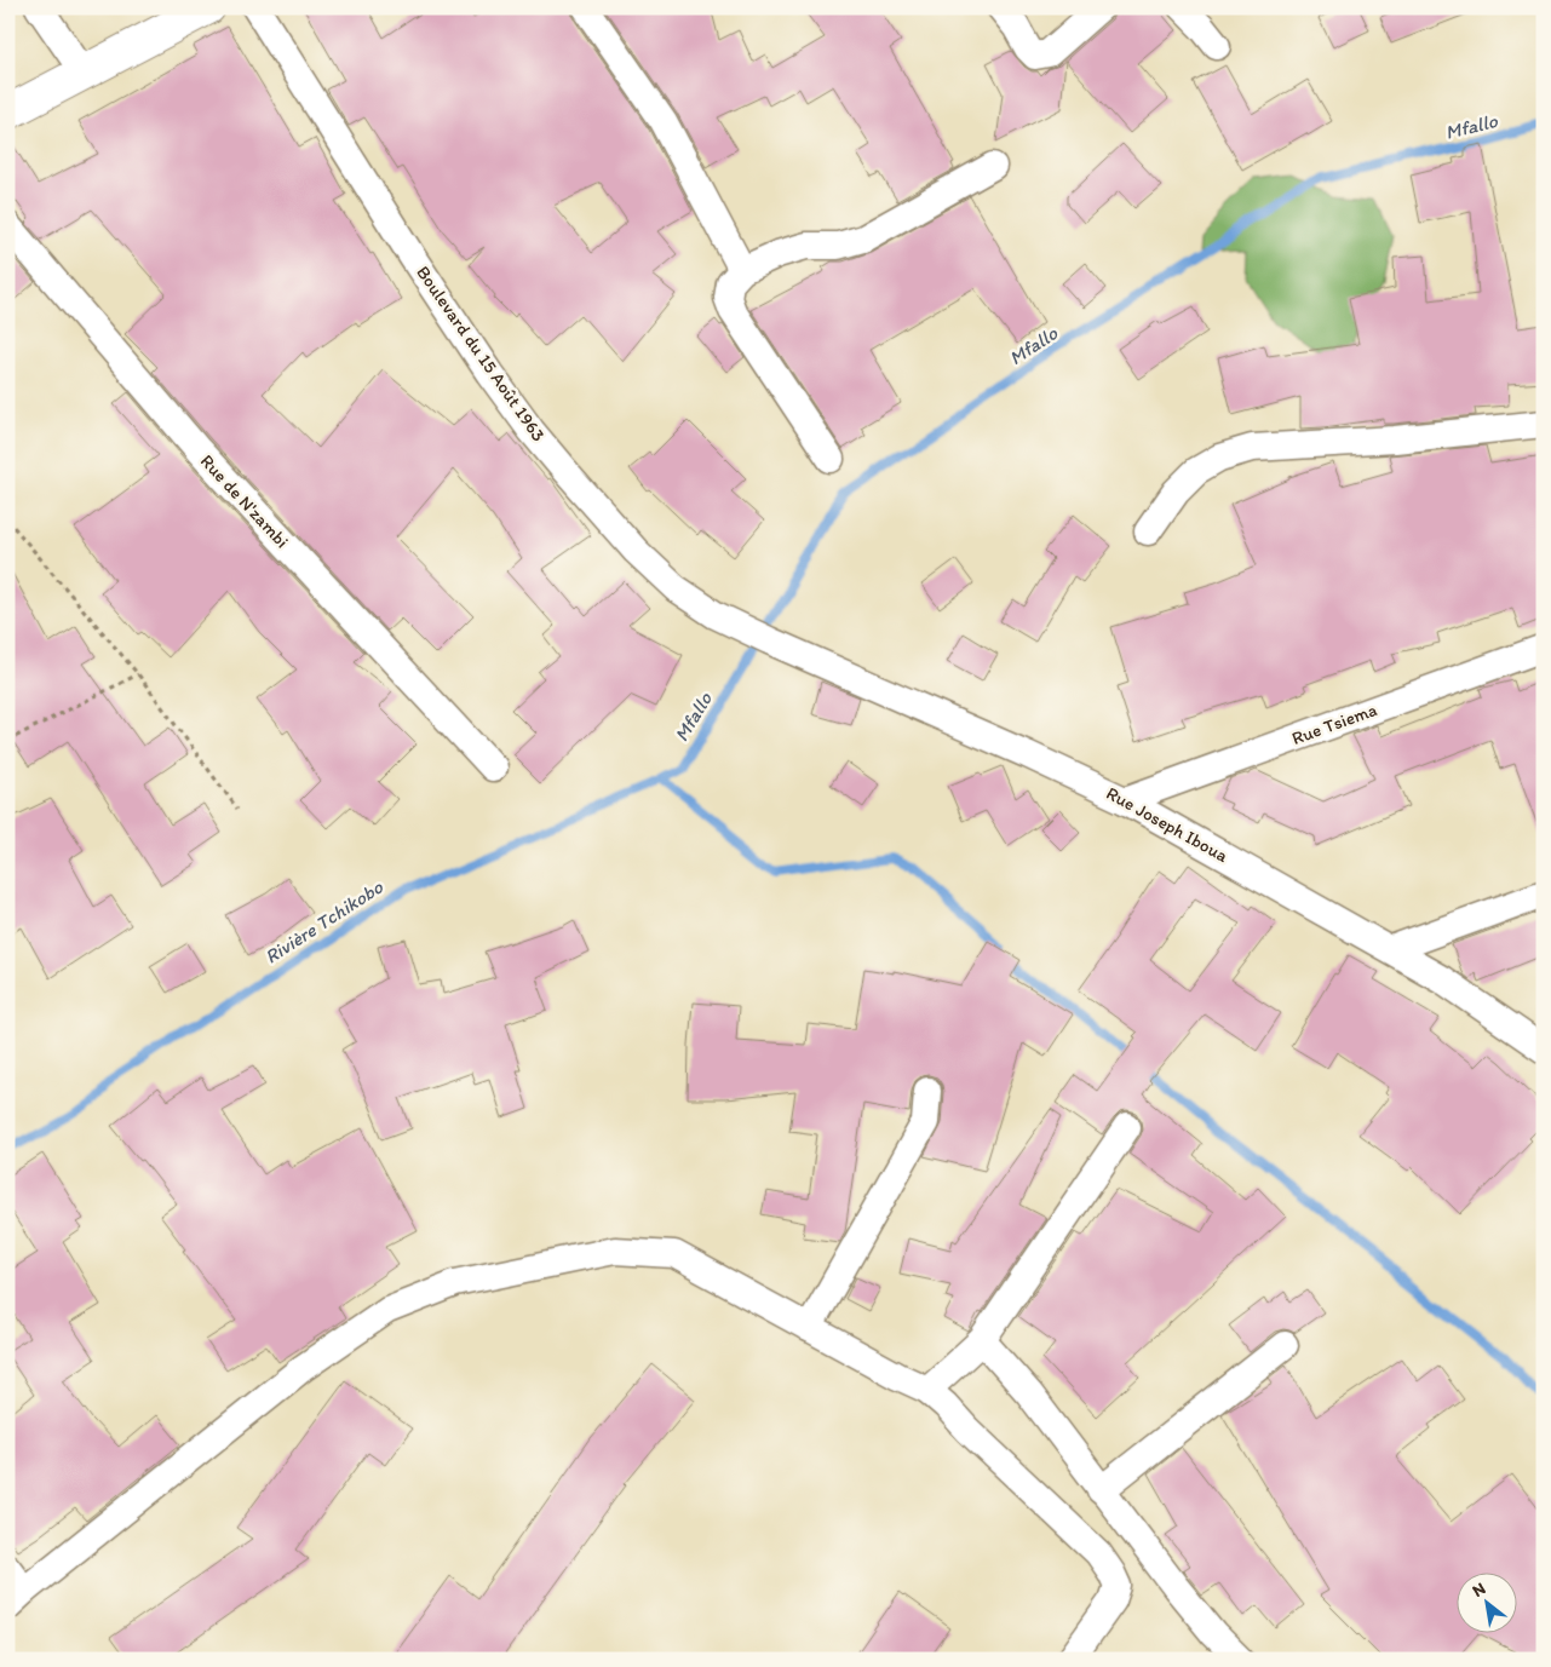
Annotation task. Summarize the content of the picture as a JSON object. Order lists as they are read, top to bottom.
{
  "streets": {
    "street": [
      "Boulevard du 15 Août 1963",
      "Rue de N'zambi",
      "Rue Tsiema",
      "Rue Joseph Iboua"
    ]
  },
  "crossings": [
    ["Boulevard du 15 Août 1963", "Rue Joseph Iboua"],
    ["Rue Tsiema", "Rue Joseph Iboua"]
  ],
  "water": ["Mfallo", "Rivière Tchikobo"],
  "north": "top left"
}
